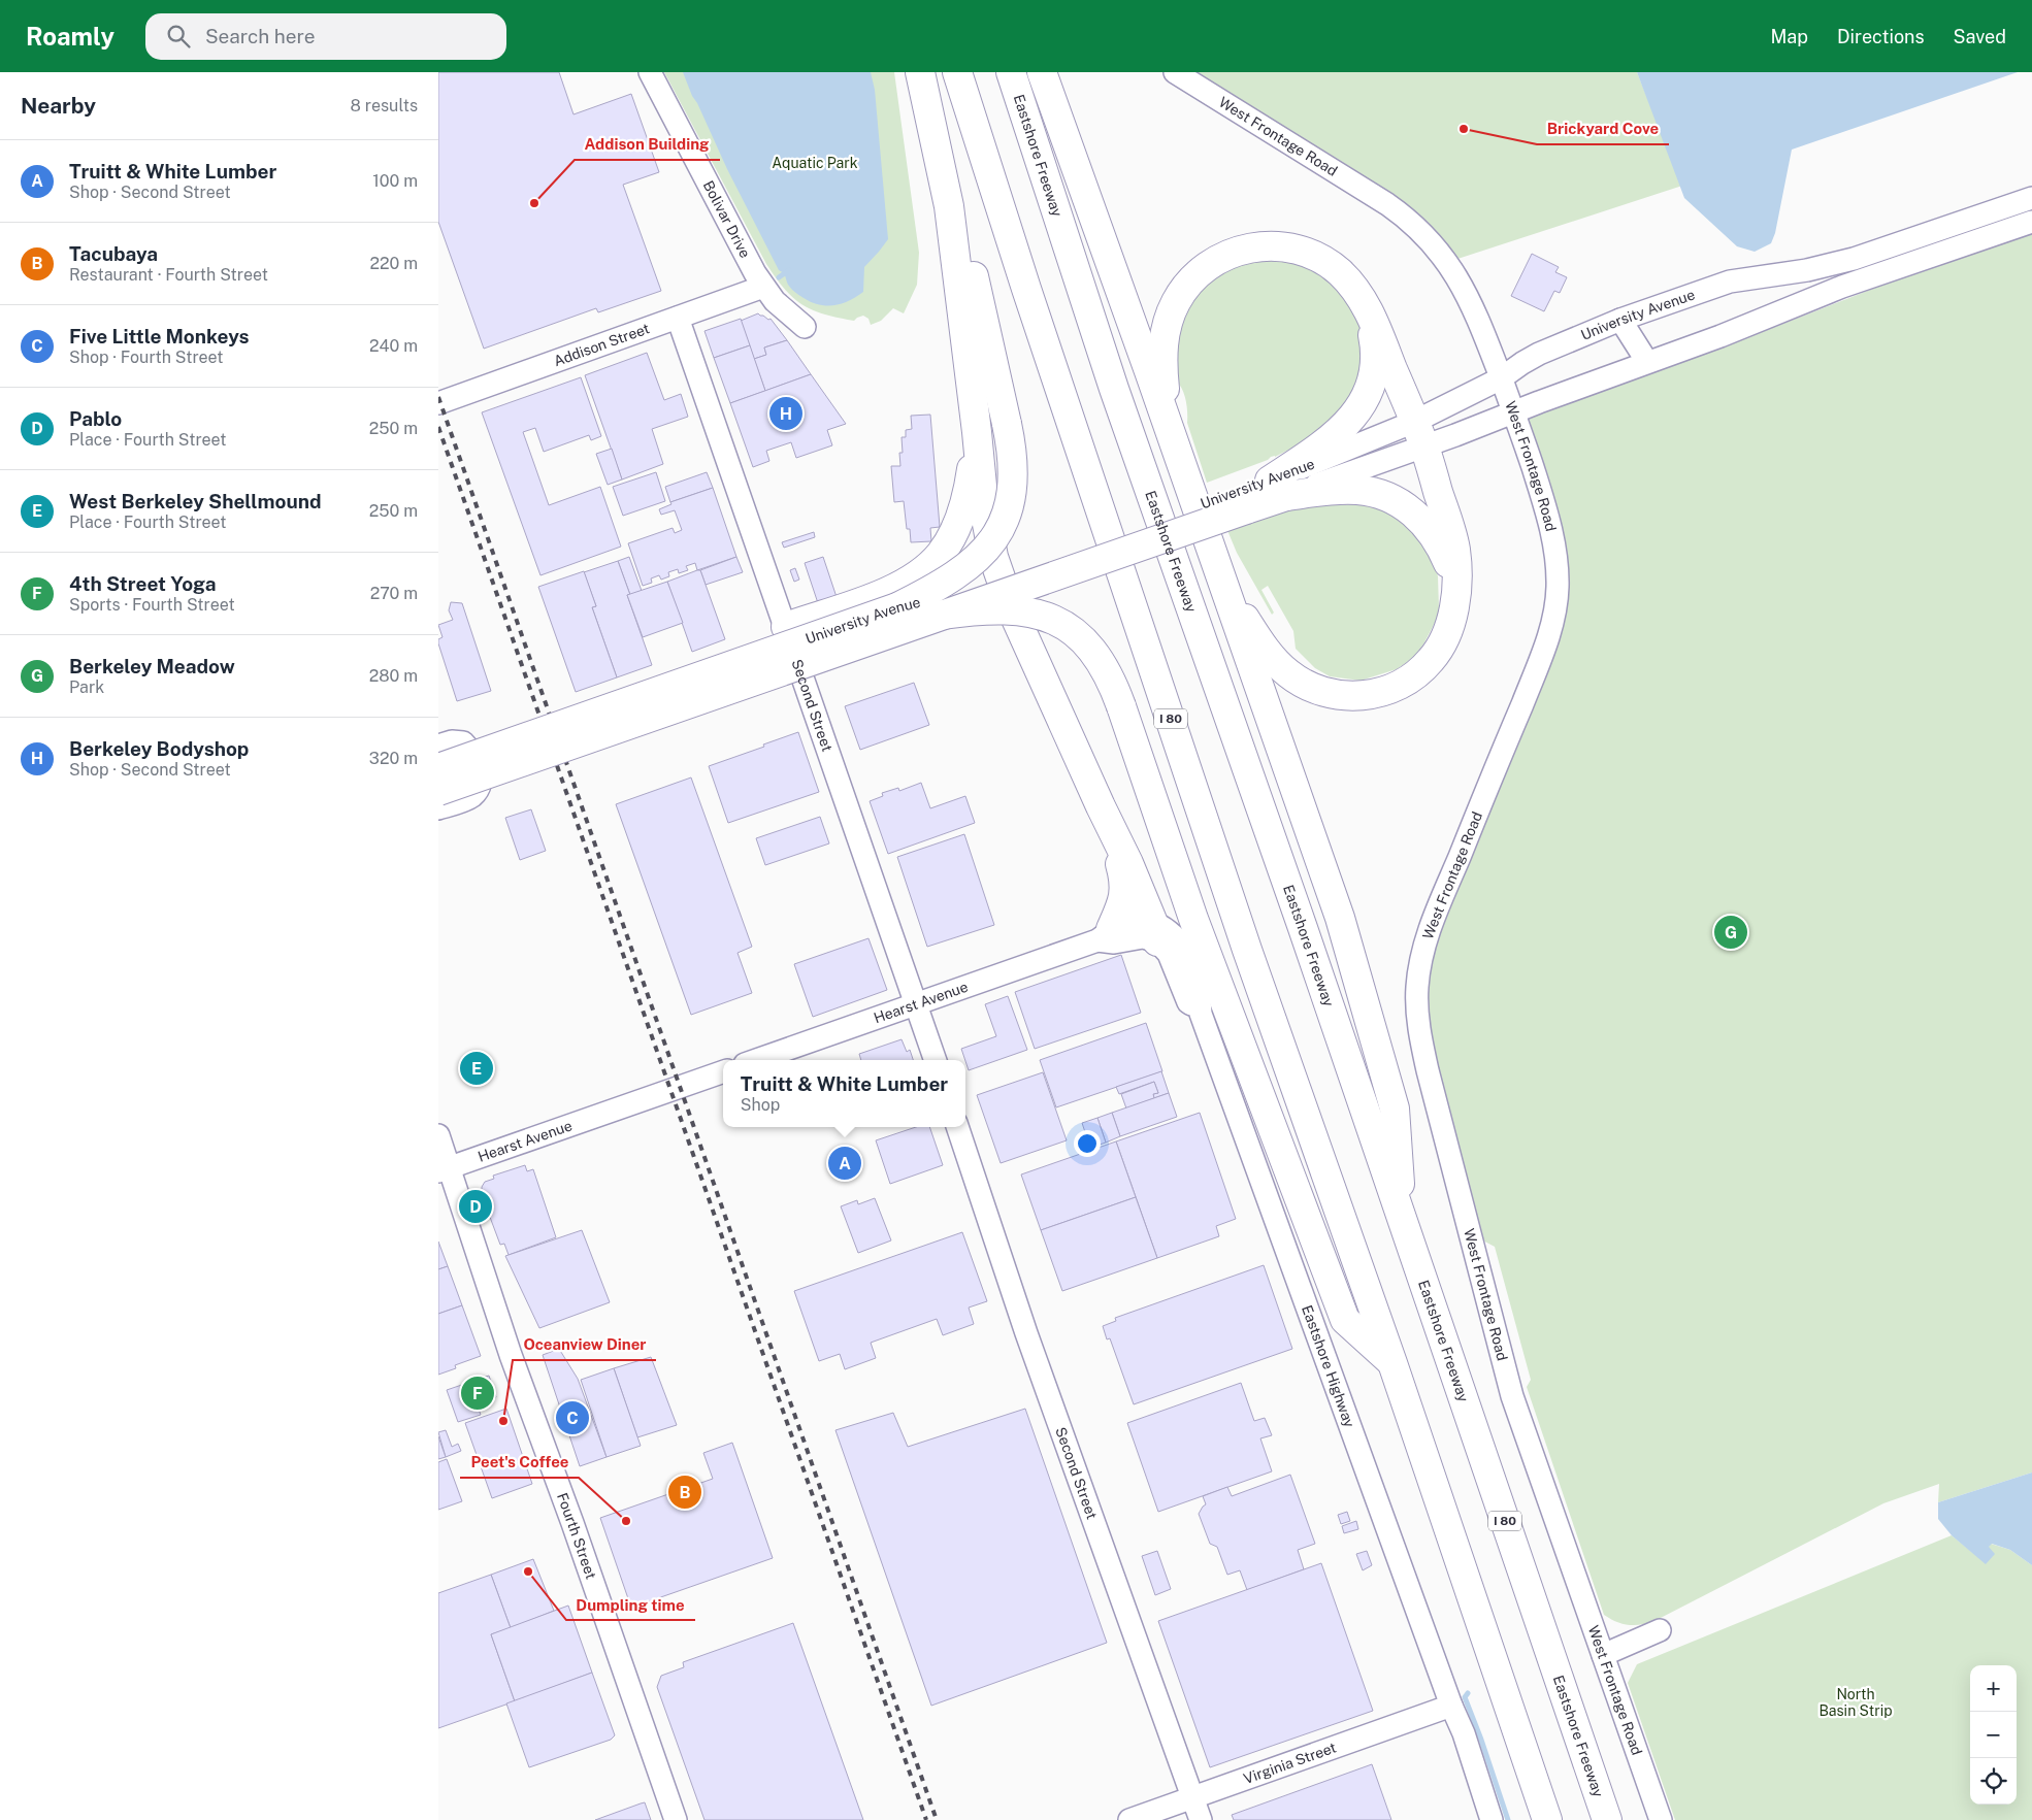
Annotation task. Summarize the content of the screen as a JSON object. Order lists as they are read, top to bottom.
{
  "streets": {
    "main road": ["Eastshore Freeway", "University Avenue", "I 80"],
    "street": [
      "West Frontage Road",
      "Bolivar Drive",
      "Addison Street",
      "Second Street",
      "Hearst Avenue",
      "Eastshore Highway",
      "Fourth Street",
      "Virginia Street"
    ]
  },
  "crossings": [
    ["West Frontage Road", "University Avenue"],
    ["Bolivar Drive", "Addison Street"],
    ["Addison Street", "Second Street"],
    ["Second Street", "Hearst Avenue"],
    ["Second Street", "Virginia Street"],
    ["Hearst Avenue", "Eastshore Highway"],
    ["Hearst Avenue", "Fourth Street"],
    ["Eastshore Highway", "Virginia Street"]
  ],
  "parks": ["Aquatic Park", "North Basin Strip"],
  "places": [
    "Brickyard Cove",
    "Addison Building",
    "Oceanview Diner",
    "Peet's Coffee",
    "Dumpling time"
  ],
  "page": {
    "header": "Roamly",
    "search": "Search here",
    "nav": ["Map", "Directions", "Saved"],
    "heading": ["Nearby", "8 results"],
    "list": [
      {
        "mark": "A",
        "name": "Truitt & White Lumber",
        "note": "Shop · Second Street",
        "value": "100 m"
      },
      {
        "mark": "B",
        "name": "Tacubaya",
        "note": "Restaurant · Fourth Street",
        "value": "220 m"
      },
      {
        "mark": "C",
        "name": "Five Little Monkeys",
        "note": "Shop · Fourth Street",
        "value": "240 m"
      },
      {
        "mark": "D",
        "name": "Pablo",
        "note": "Place · Fourth Street",
        "value": "250 m"
      },
      {
        "mark": "E",
        "name": "West Berkeley Shellmound",
        "note": "Place · Fourth Street",
        "value": "250 m"
      },
      {
        "mark": "F",
        "name": "4th Street Yoga",
        "note": "Sports · Fourth Street",
        "value": "270 m"
      },
      {
        "mark": "G",
        "name": "Berkeley Meadow",
        "note": "Park",
        "value": "280 m"
      },
      {
        "mark": "H",
        "name": "Berkeley Bodyshop",
        "note": "Shop · Second Street",
        "value": "320 m"
      }
    ],
    "pins": [
      "H",
      "G",
      "E",
      "A",
      "D",
      "F",
      "C",
      "B"
    ],
    "popup": ["Truitt & White Lumber", "Shop"],
    "map_buttons": ["+", "−"]
  }
}
